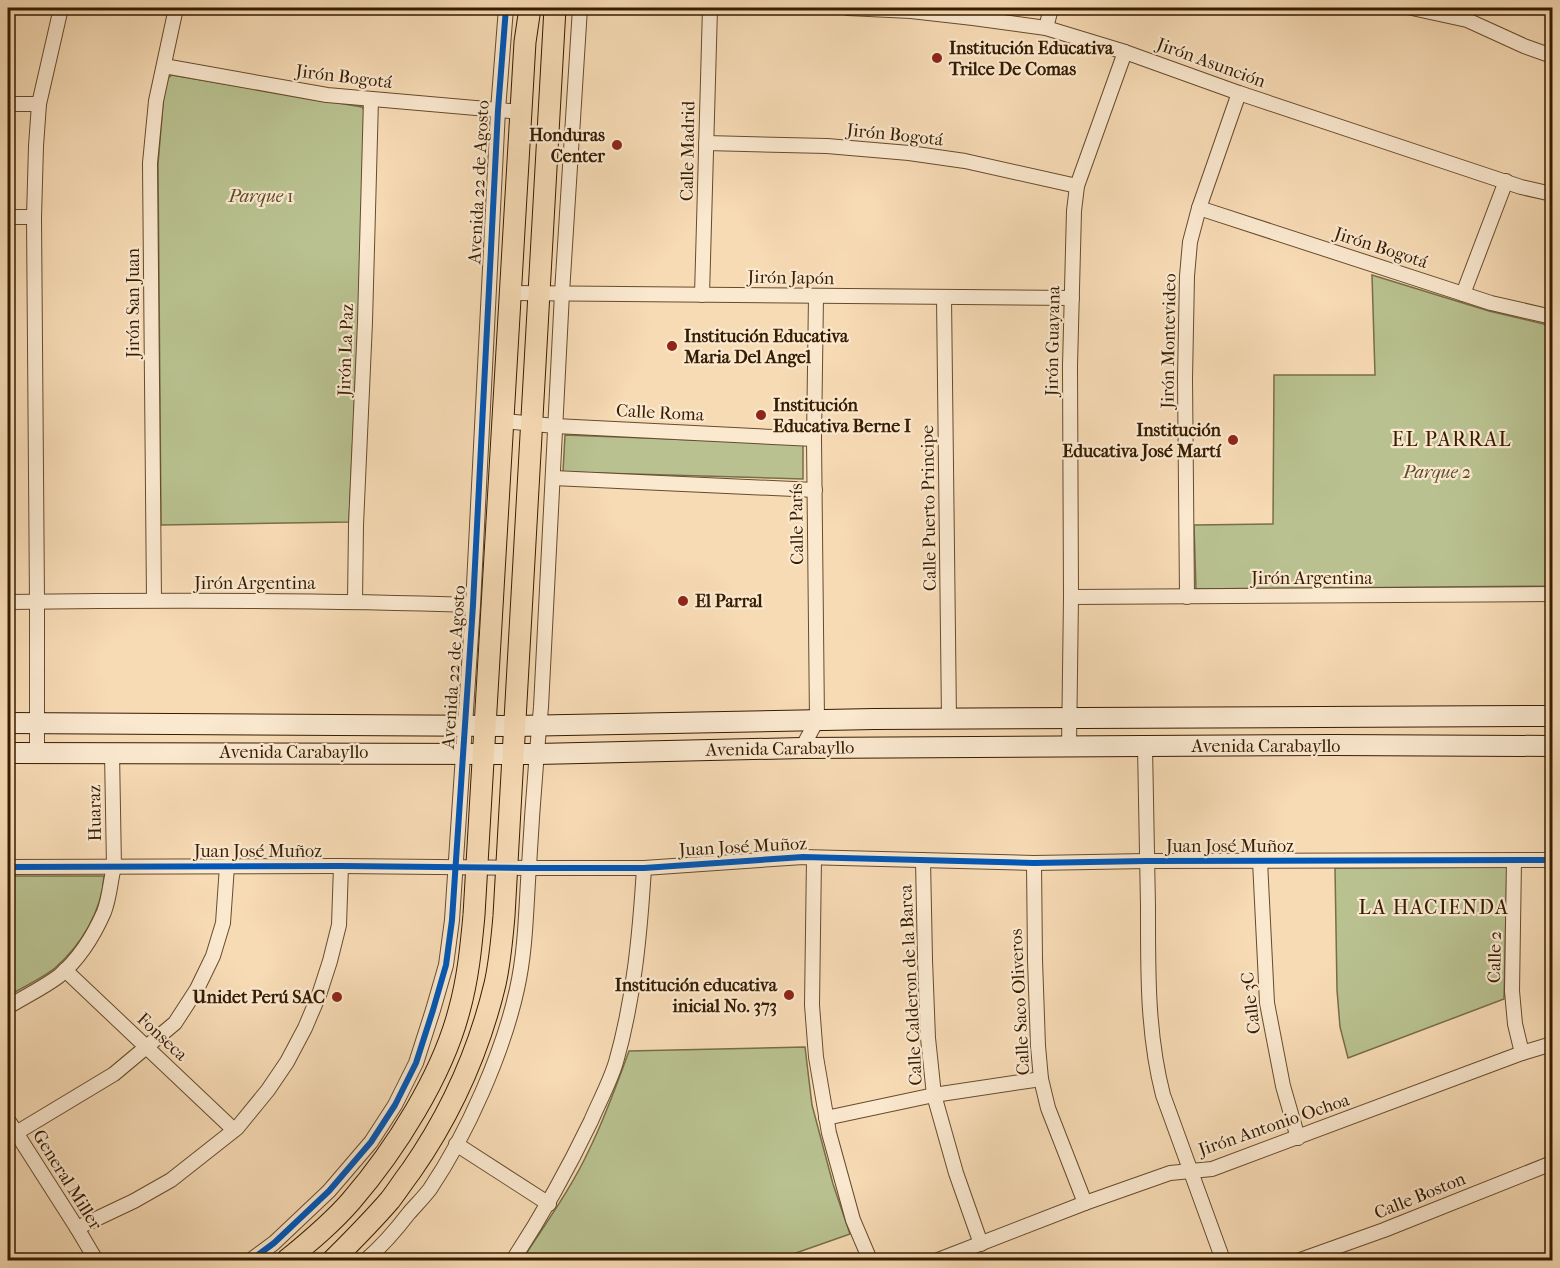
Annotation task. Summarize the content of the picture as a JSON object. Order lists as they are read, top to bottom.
{
  "streets": {
    "main road": ["Avenida 22 de Agosto", "Avenida Carabayllo"],
    "street": [
      "Jirón Asunción",
      "Jirón Bogotá",
      "Calle Madrid",
      "Jirón Japón",
      "Jirón San Juan",
      "Jirón Guayana",
      "Jirón Montevideo",
      "Jirón La Paz",
      "Calle Roma",
      "Calle Puerto Principe",
      "Calle París",
      "Jirón Argentina",
      "Huaraz",
      "Juan José Muñoz",
      "Calle 2",
      "Calle Calderon de la Barca",
      "Calle Saco Oliveros",
      "Calle 3C",
      "Fonseca",
      "Jirón Antonio Ochoa",
      "General Miller",
      "Calle Boston"
    ]
  },
  "crossings": [
    ["Jirón Asunción", "Jirón Guayana"],
    ["Jirón Asunción", "Jirón Montevideo"],
    ["Jirón Bogotá", "Calle Madrid"],
    ["Jirón Bogotá", "Avenida 22 de Agosto"],
    ["Jirón Bogotá", "Jirón San Juan"],
    ["Jirón Bogotá", "Jirón Guayana"],
    ["Jirón Bogotá", "Jirón Montevideo"],
    ["Jirón Bogotá", "Jirón La Paz"],
    ["Calle Madrid", "Jirón Japón"],
    ["Avenida 22 de Agosto", "Jirón Japón"],
    ["Avenida 22 de Agosto", "Calle Roma"],
    ["Avenida 22 de Agosto", "Jirón Argentina"],
    ["Avenida 22 de Agosto", "Avenida Carabayllo"],
    ["Avenida 22 de Agosto", "Juan José Muñoz"],
    ["Jirón Japón", "Jirón Guayana"],
    ["Jirón Japón", "Calle Puerto Principe"],
    ["Jirón Japón", "Calle París"],
    ["Jirón San Juan", "Jirón Argentina"],
    ["Jirón Guayana", "Jirón Argentina"],
    ["Jirón Guayana", "Avenida Carabayllo"],
    ["Jirón Montevideo", "Jirón Argentina"],
    ["Jirón La Paz", "Jirón Argentina"],
    ["Calle Roma", "Calle París"],
    ["Calle Puerto Principe", "Avenida Carabayllo"],
    ["Calle París", "Avenida Carabayllo"],
    ["Avenida Carabayllo", "Huaraz"],
    ["Huaraz", "Juan José Muñoz"],
    ["Huaraz", "Fonseca"],
    ["Juan José Muñoz", "Calle 2"],
    ["Juan José Muñoz", "Calle Calderon de la Barca"],
    ["Juan José Muñoz", "Calle Saco Oliveros"],
    ["Juan José Muñoz", "Calle 3C"],
    ["Calle 2", "Jirón Antonio Ochoa"],
    ["Calle Calderon de la Barca", "Jirón Antonio Ochoa"],
    ["Calle Saco Oliveros", "Jirón Antonio Ochoa"],
    ["Calle 3C", "Jirón Antonio Ochoa"]
  ],
  "districts": ["EL PARRAL", "LA HACIENDA"],
  "parks": ["Parque 1", "Parque 2"],
  "places": [
    "Institución Educativa Trilce De Comas",
    "Honduras Center",
    "Institución Educativa Maria Del Angel",
    "Institución Educativa Berne I",
    "Institución Educativa José Martí",
    "El Parral",
    "Institución educativa inicial No. 373",
    "Unidet Perú SAC"
  ]
}
